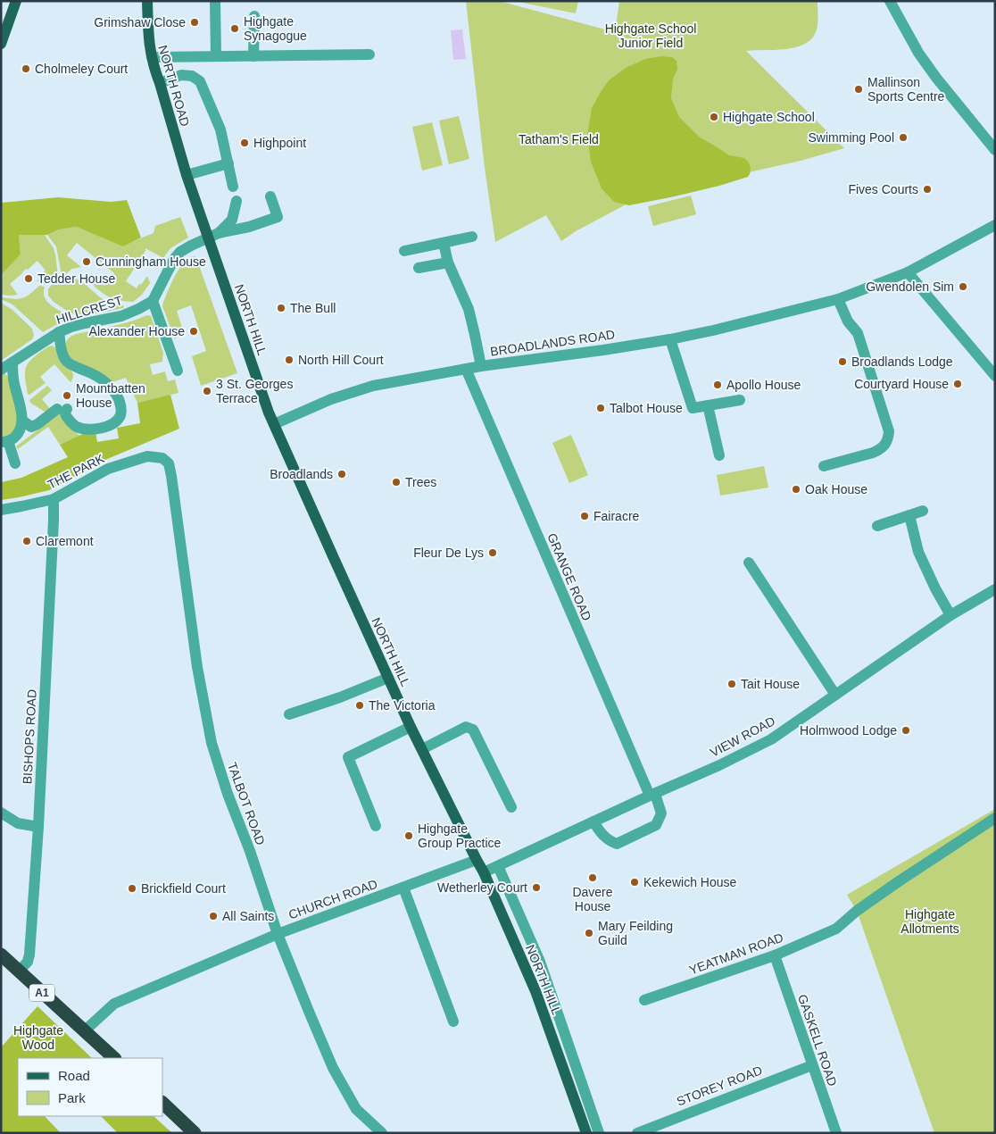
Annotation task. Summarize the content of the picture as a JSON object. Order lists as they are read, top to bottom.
{
  "streets": {
    "highway": ["A1"],
    "main road": ["NORTH ROAD", "NORTH HILL"],
    "street": [
      "HILLCREST",
      "BROADLANDS ROAD",
      "THE PARK",
      "GRANGE ROAD",
      "BISHOPS ROAD",
      "VIEW ROAD",
      "TALBOT ROAD",
      "CHURCH ROAD",
      "YEATMAN ROAD",
      "GASKELL ROAD",
      "STOREY ROAD"
    ]
  },
  "crossings": [
    ["NORTH ROAD", "NORTH HILL"],
    ["NORTH HILL", "BROADLANDS ROAD"],
    ["NORTH HILL", "VIEW ROAD"],
    ["NORTH HILL", "CHURCH ROAD"],
    ["BROADLANDS ROAD", "GRANGE ROAD"],
    ["THE PARK", "BISHOPS ROAD"],
    ["THE PARK", "TALBOT ROAD"],
    ["GRANGE ROAD", "VIEW ROAD"],
    ["BISHOPS ROAD", "A1"],
    ["TALBOT ROAD", "CHURCH ROAD"],
    ["CHURCH ROAD", "A1"],
    ["YEATMAN ROAD", "GASKELL ROAD"],
    ["GASKELL ROAD", "STOREY ROAD"]
  ],
  "parks": [
    "Highgate School Junior Field",
    "Tatham's Field",
    "Highgate Allotments",
    "Highgate Wood"
  ],
  "places": [
    "Grimshaw Close",
    "Highgate Synagogue",
    "Cholmeley Court",
    "Mallinson Sports Centre",
    "Highgate School",
    "Swimming Pool",
    "Highpoint",
    "Fives Courts",
    "Cunningham House",
    "Tedder House",
    "Gwendolen Sim",
    "The Bull",
    "Alexander House",
    "North Hill Court",
    "Broadlands Lodge",
    "Courtyard House",
    "Apollo House",
    "3 St. Georges Terrace",
    "Mountbatten House",
    "Talbot House",
    "Broadlands",
    "Trees",
    "Oak House",
    "Fairacre",
    "Claremont",
    "Fleur De Lys",
    "Tait House",
    "The Victoria",
    "Holmwood Lodge",
    "Highgate Group Practice",
    "Davere House",
    "Kekewich House",
    "Wetherley Court",
    "Brickfield Court",
    "All Saints",
    "Mary Feilding Guild"
  ],
  "legend": ["Road", "Park"]
}
